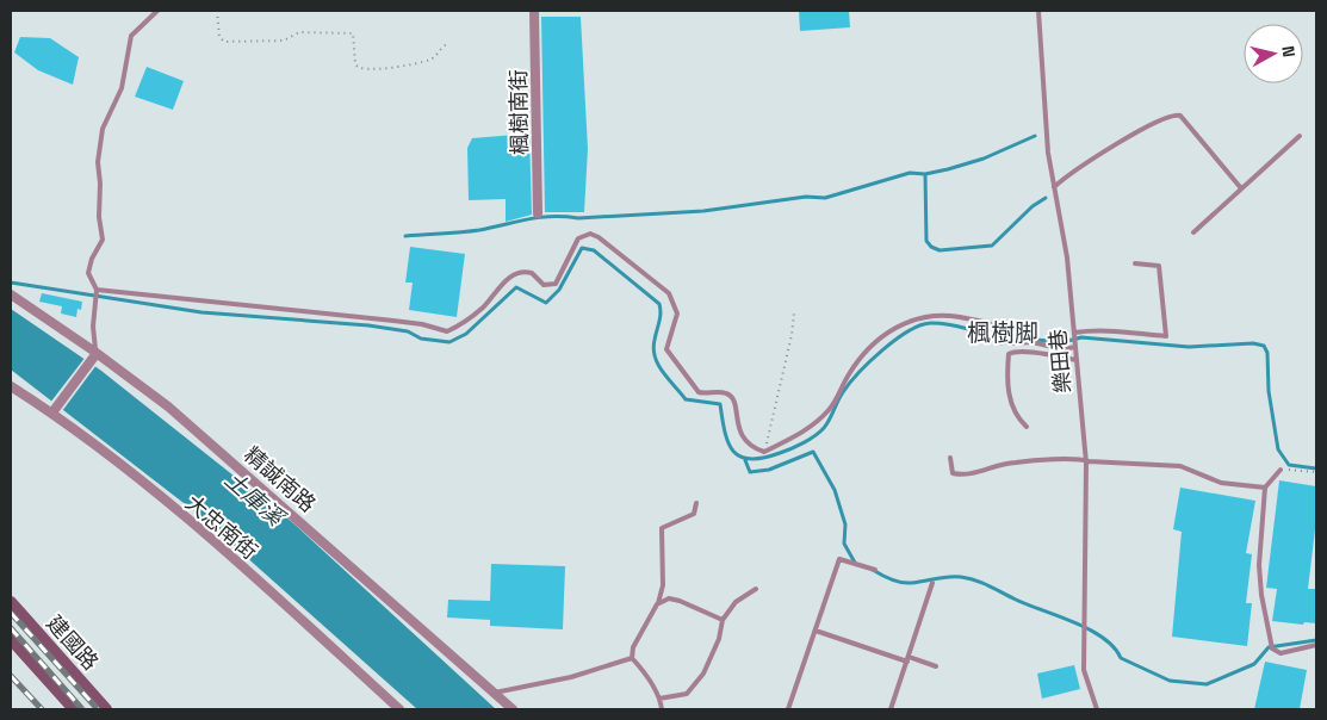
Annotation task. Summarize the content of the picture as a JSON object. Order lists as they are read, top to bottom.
{
  "streets": {
    "main road": ["建國路"],
    "street": ["楓樹南街", "精誠南路", "大忠南街"],
    "lane": ["樂田巷"]
  },
  "districts": ["楓樹脚"],
  "water": ["土庫溪"],
  "north": "right"
}
